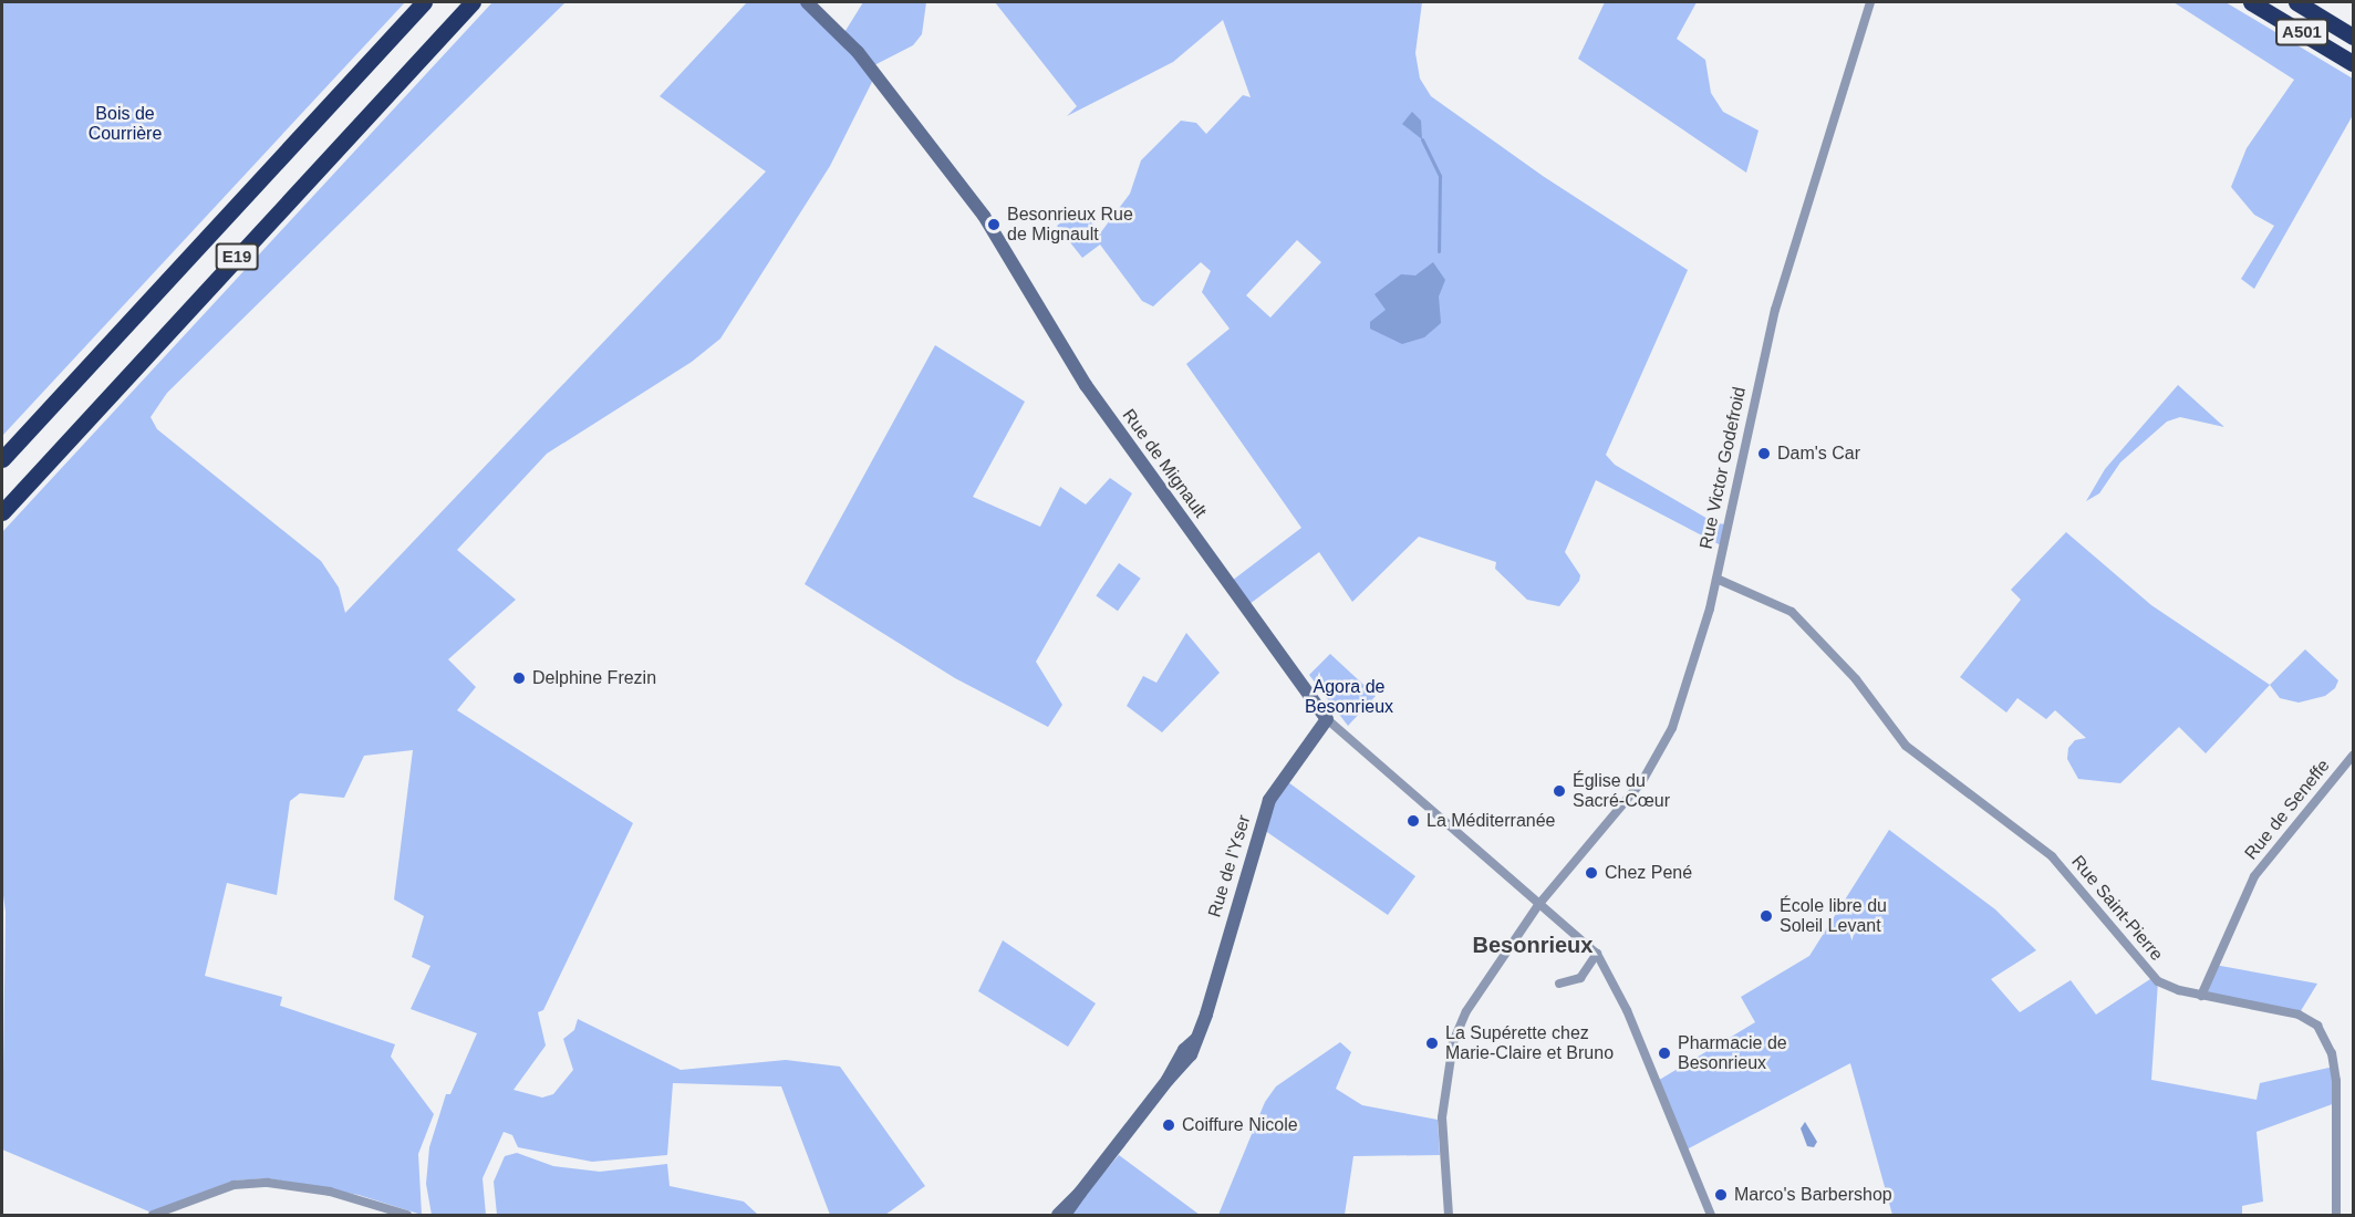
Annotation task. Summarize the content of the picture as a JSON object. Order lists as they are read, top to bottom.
{
  "streets": {
    "highway": ["A501", "E19"],
    "street": [
      "Rue de Mignault",
      "Rue Victor Godefroid",
      "Rue de Seneffe",
      "Rue de l'Yser",
      "Rue Saint-Pierre"
    ]
  },
  "crossings": [
    ["Rue de Mignault", "Rue Victor Godefroid"],
    ["Rue de Mignault", "Rue de l'Yser"],
    ["Rue Victor Godefroid", "Rue Saint-Pierre"],
    ["Rue de Seneffe", "Rue Saint-Pierre"]
  ],
  "districts": ["Besonrieux"],
  "parks": ["Bois de Courrière", "Agora de Besonrieux"],
  "places": [
    "Besonrieux Rue de Mignault",
    "Dam's Car",
    "Delphine Frezin",
    "Église du Sacré-Cœur",
    "La Méditerranée",
    "Chez Pené",
    "École libre du Soleil Levant",
    "La Supérette chez Marie-Claire et Bruno",
    "Pharmacie de Besonrieux",
    "Coiffure Nicole",
    "Marco's Barbershop"
  ]
}
